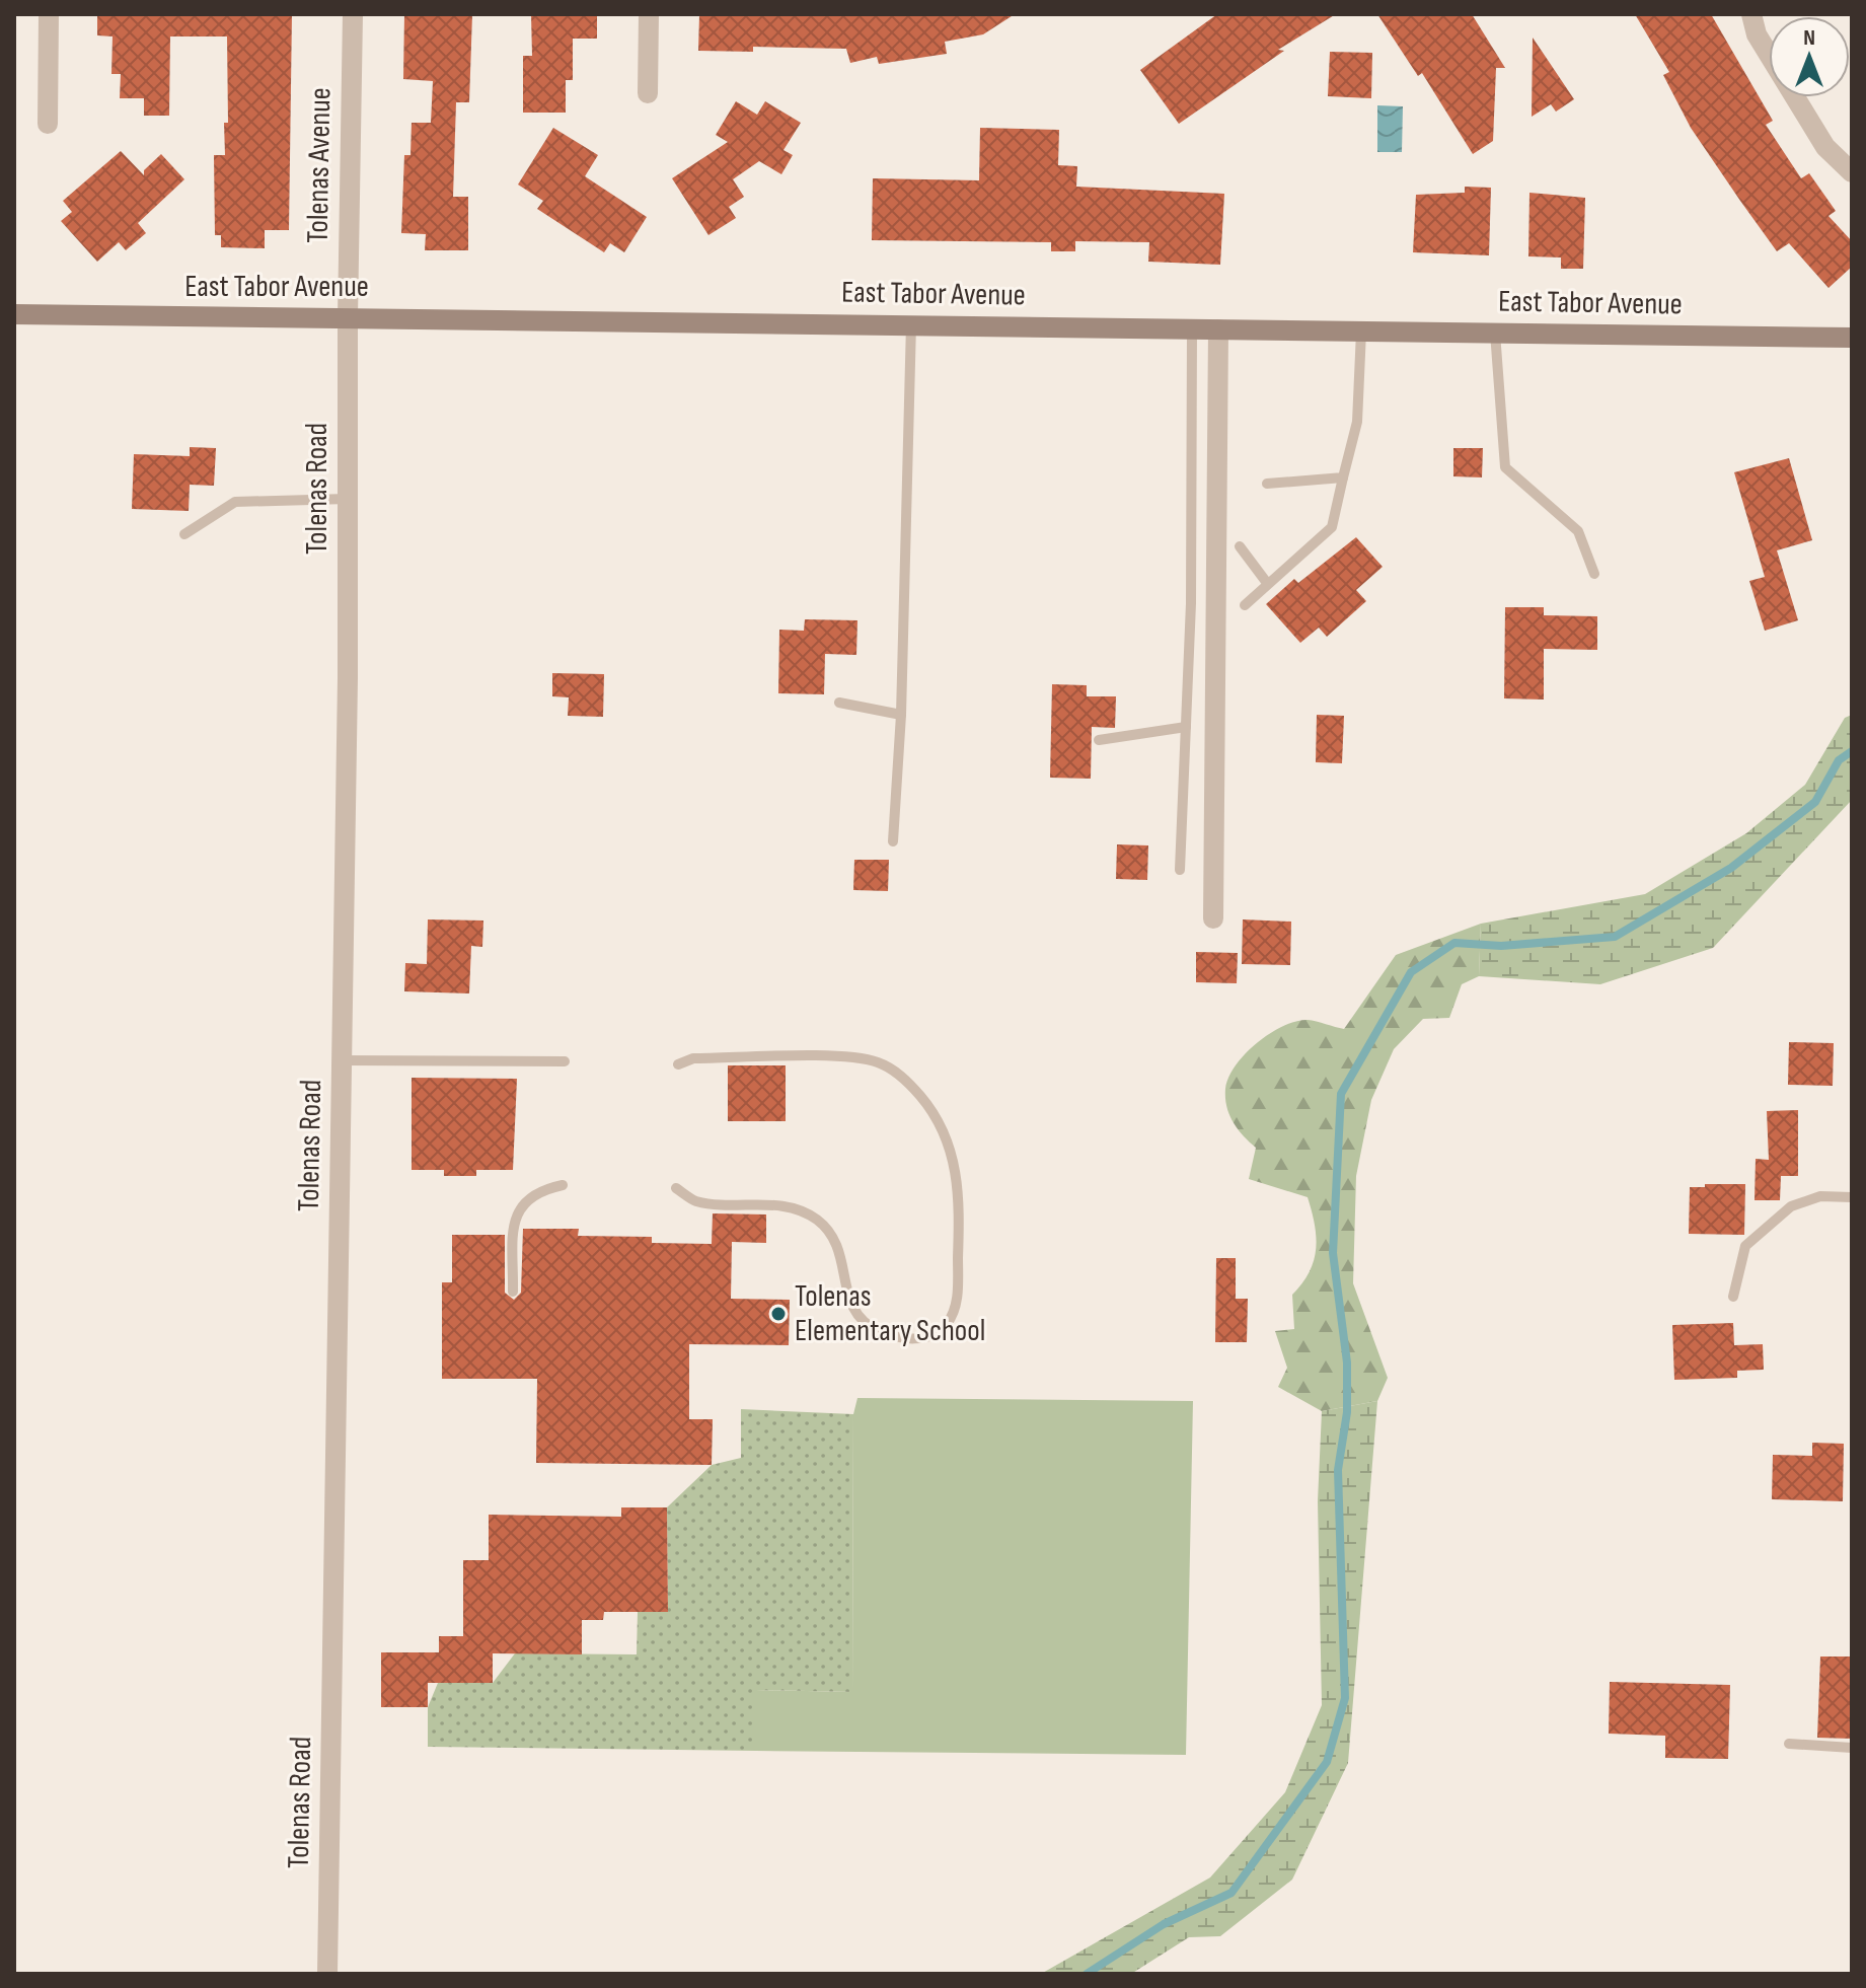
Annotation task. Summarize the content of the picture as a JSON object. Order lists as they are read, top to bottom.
{
  "streets": {
    "main road": ["East Tabor Avenue"],
    "street": ["Tolenas Avenue", "Tolenas Road"]
  },
  "crossings": [
    ["Tolenas Avenue", "East Tabor Avenue"],
    ["Tolenas Avenue", "Tolenas Road"],
    ["East Tabor Avenue", "Tolenas Road"]
  ],
  "places": ["Tolenas Elementary School"],
  "north": "top"
}
